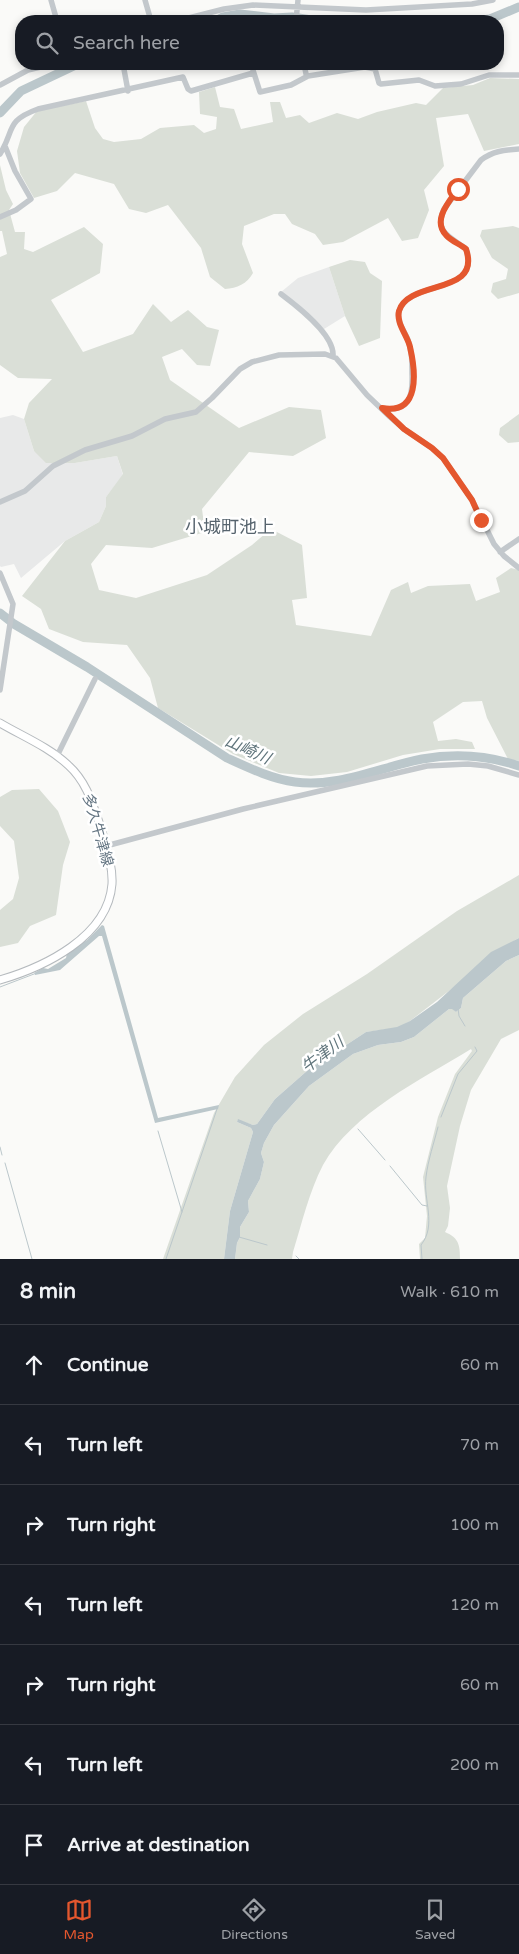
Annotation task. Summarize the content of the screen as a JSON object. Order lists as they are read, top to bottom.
{
  "streets": {
    "main road": ["多久牛津線"]
  },
  "districts": ["小城町池上"],
  "water": ["山崎川", "牛津川"],
  "page": {
    "search": "Search here",
    "heading": ["8 min", "Walk · 610 m"],
    "list": [
      ["Continue", "60 m"],
      ["Turn left", "70 m"],
      ["Turn right", "100 m"],
      ["Turn left", "120 m"],
      ["Turn right", "60 m"],
      ["Turn left", "200 m"],
      "Arrive at destination"
    ],
    "nav": ["Map", "Directions", "Saved"]
  }
}
